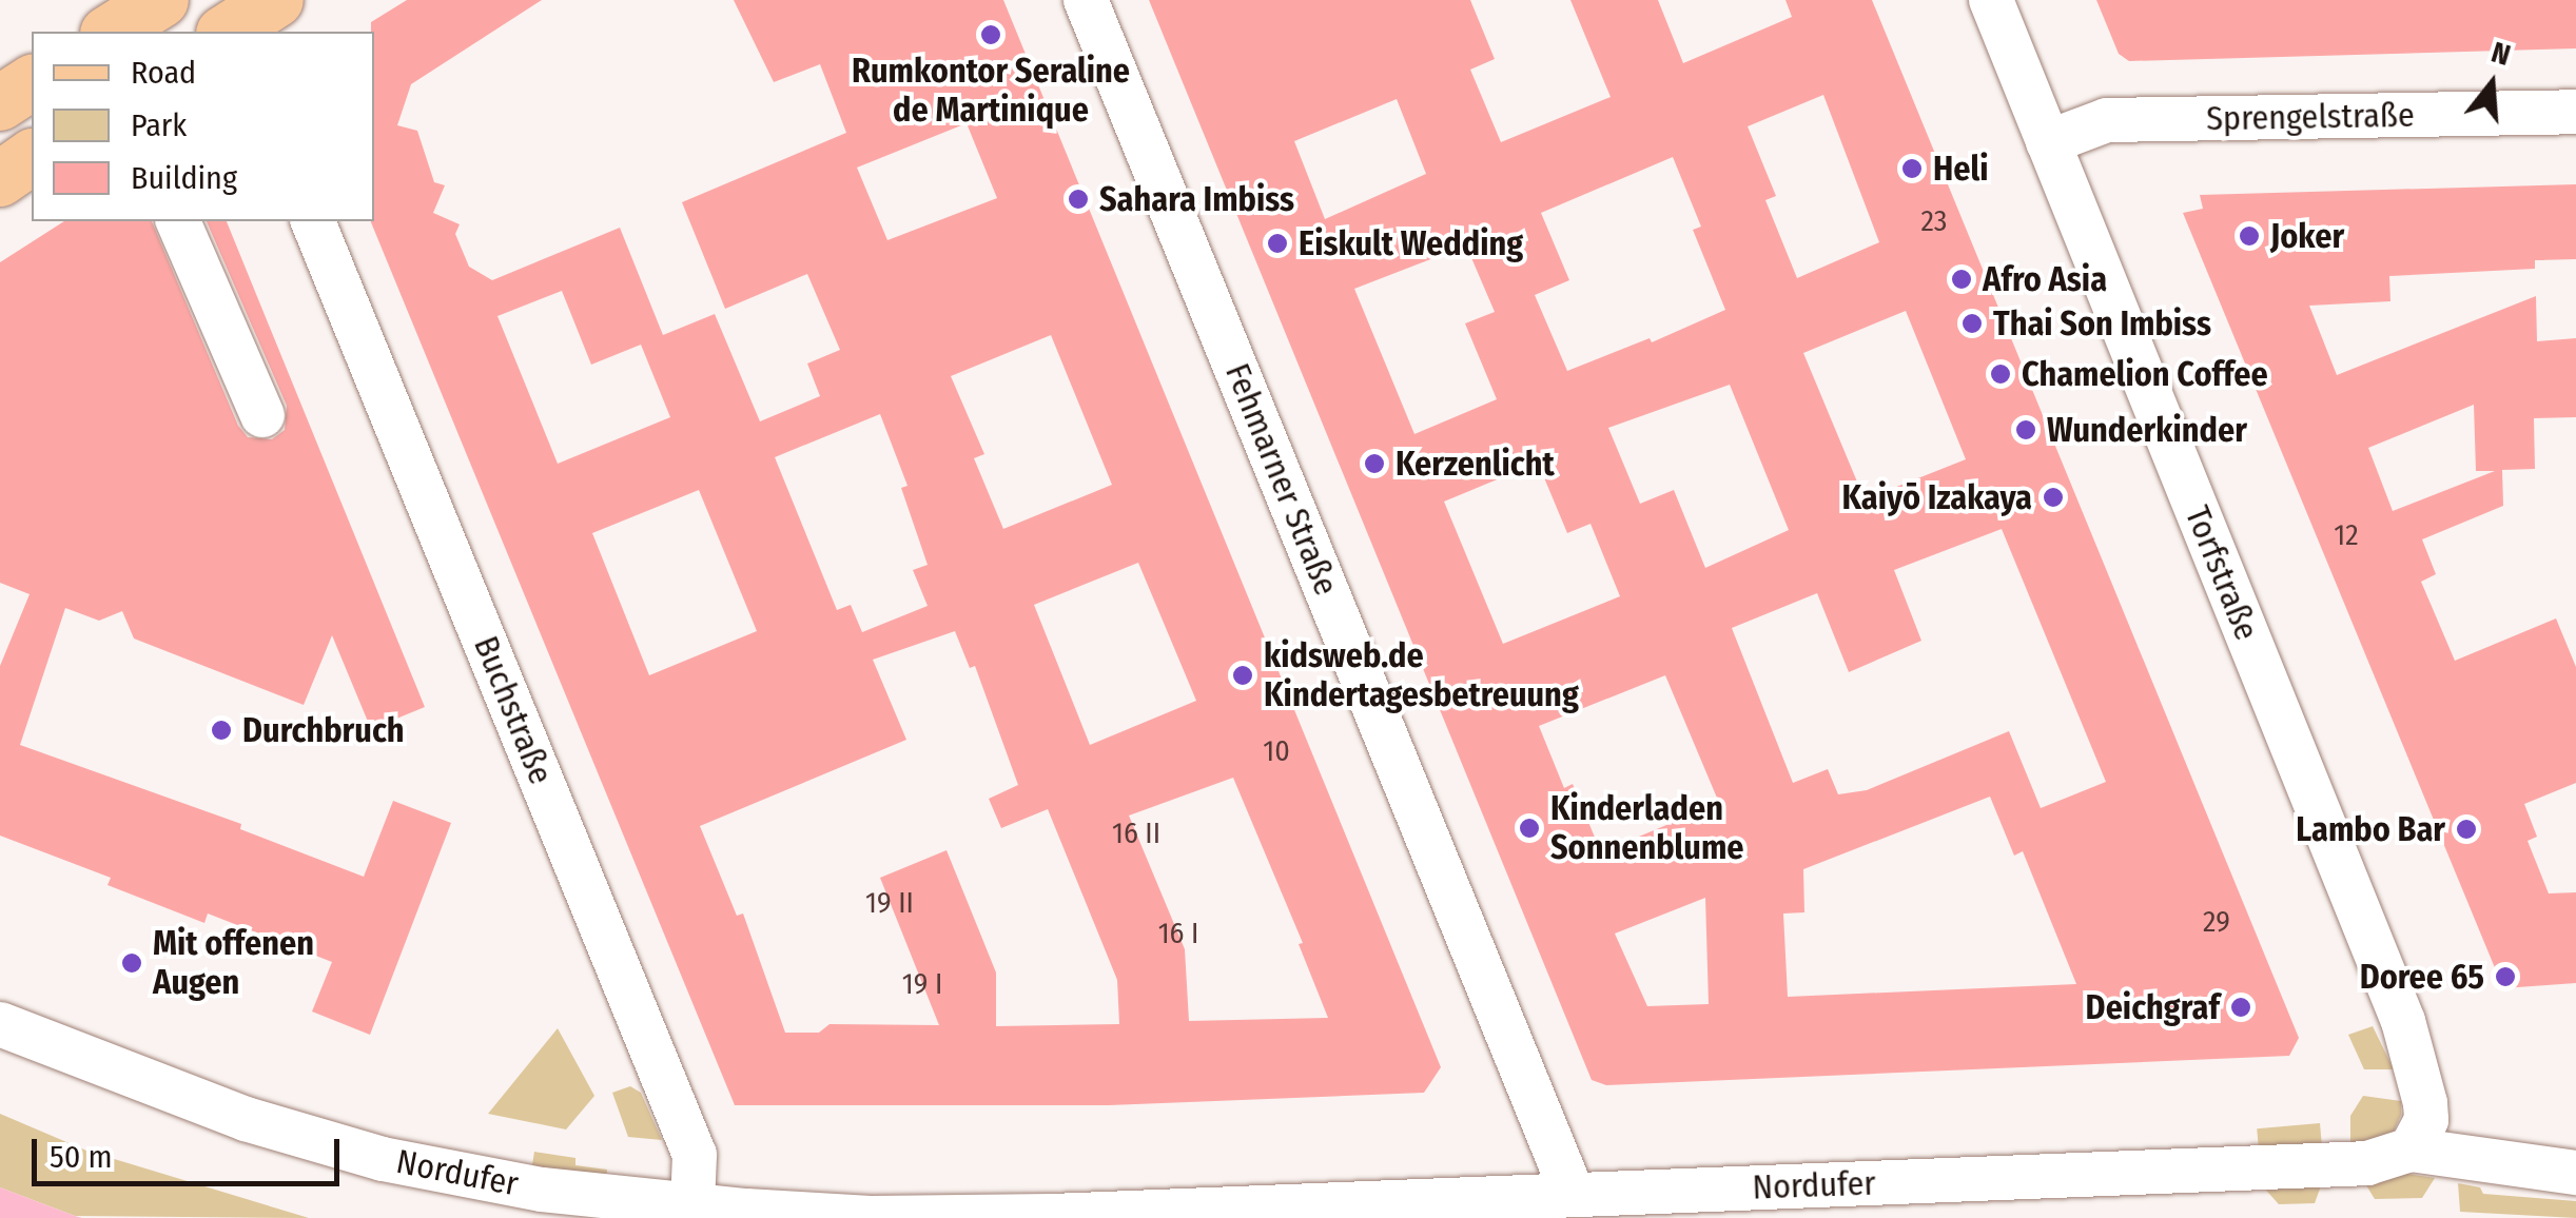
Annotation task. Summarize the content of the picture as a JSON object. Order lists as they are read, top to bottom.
{
  "streets": {
    "street": [
      "Sprengelstraße",
      "Fehmarner Straße",
      "Torfstraße",
      "Buchstraße",
      "Nordufer"
    ]
  },
  "crossings": [
    ["Sprengelstraße", "Torfstraße"],
    ["Fehmarner Straße", "Nordufer"],
    ["Torfstraße", "Nordufer"],
    ["Buchstraße", "Nordufer"]
  ],
  "places": [
    "Rumkontor Seraline de Martinique",
    "Heli",
    "Sahara Imbiss",
    "Joker",
    "Eiskult Wedding",
    "Afro Asia",
    "Thai Son Imbiss",
    "Chamelion Coffee",
    "Wunderkinder",
    "Kerzenlicht",
    "Kaiyō Izakaya",
    "kidsweb.de Kindertagesbetreuung",
    "Durchbruch",
    "Kinderladen Sonnenblume",
    "Lambo Bar",
    "Mit offenen Augen",
    "Doree 65",
    "Deichgraf"
  ],
  "house_numbers": [
    "23",
    "12",
    "10",
    "16 II",
    "19 II",
    "29",
    "16 I",
    "19 I"
  ],
  "legend": ["Road", "Park", "Building"],
  "scale_bar": "50 m",
  "north": "top"
}
